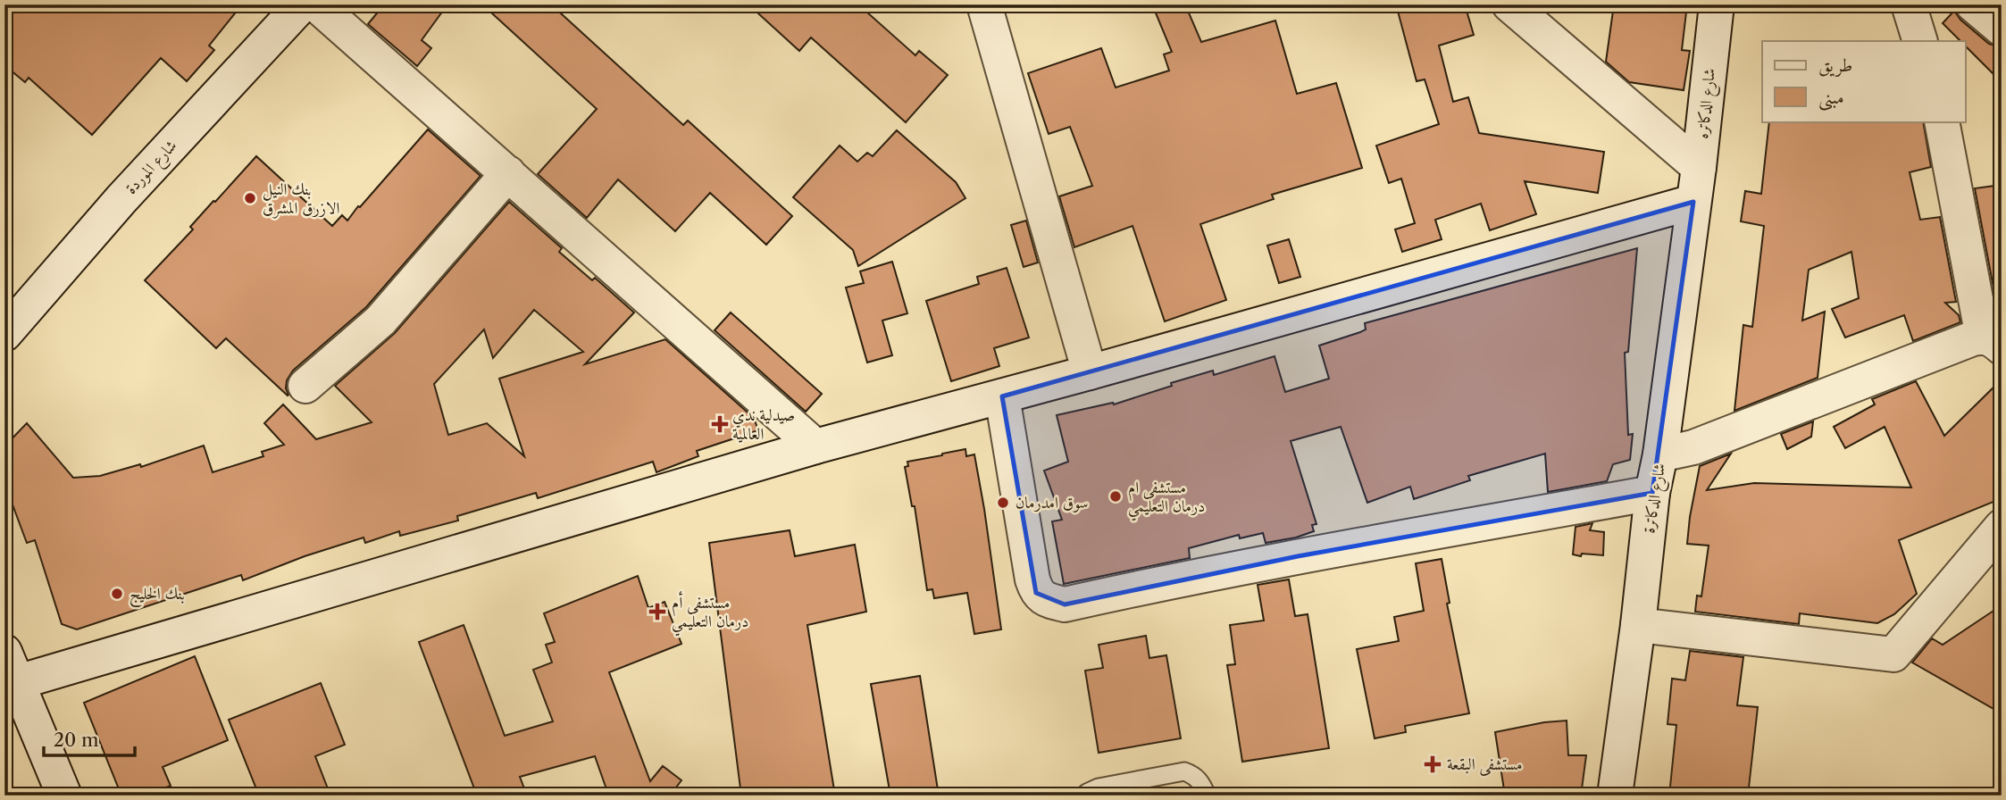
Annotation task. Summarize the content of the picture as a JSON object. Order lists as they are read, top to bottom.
{
  "streets": {
    "street": ["شارع الدكاتره", "شارع الموردة", "شارع الدكاترة"]
  },
  "crossings": [
    ["شارع الدكاتره", "شارع الدكاترة"]
  ],
  "places": {
    "other": [
      "بنك النيل الازرق المشرق",
      "مستشفى ام درمان التعليمي",
      "سوق امدرمان",
      "بنك الخليج"
    ],
    "health": ["صيدلية ندي العالمية", "مستشفى أم درمان التعليمي", "مستشفى البقعة"]
  },
  "legend": ["طريق", "مبنى"],
  "scale_bar": "20 m"
}
